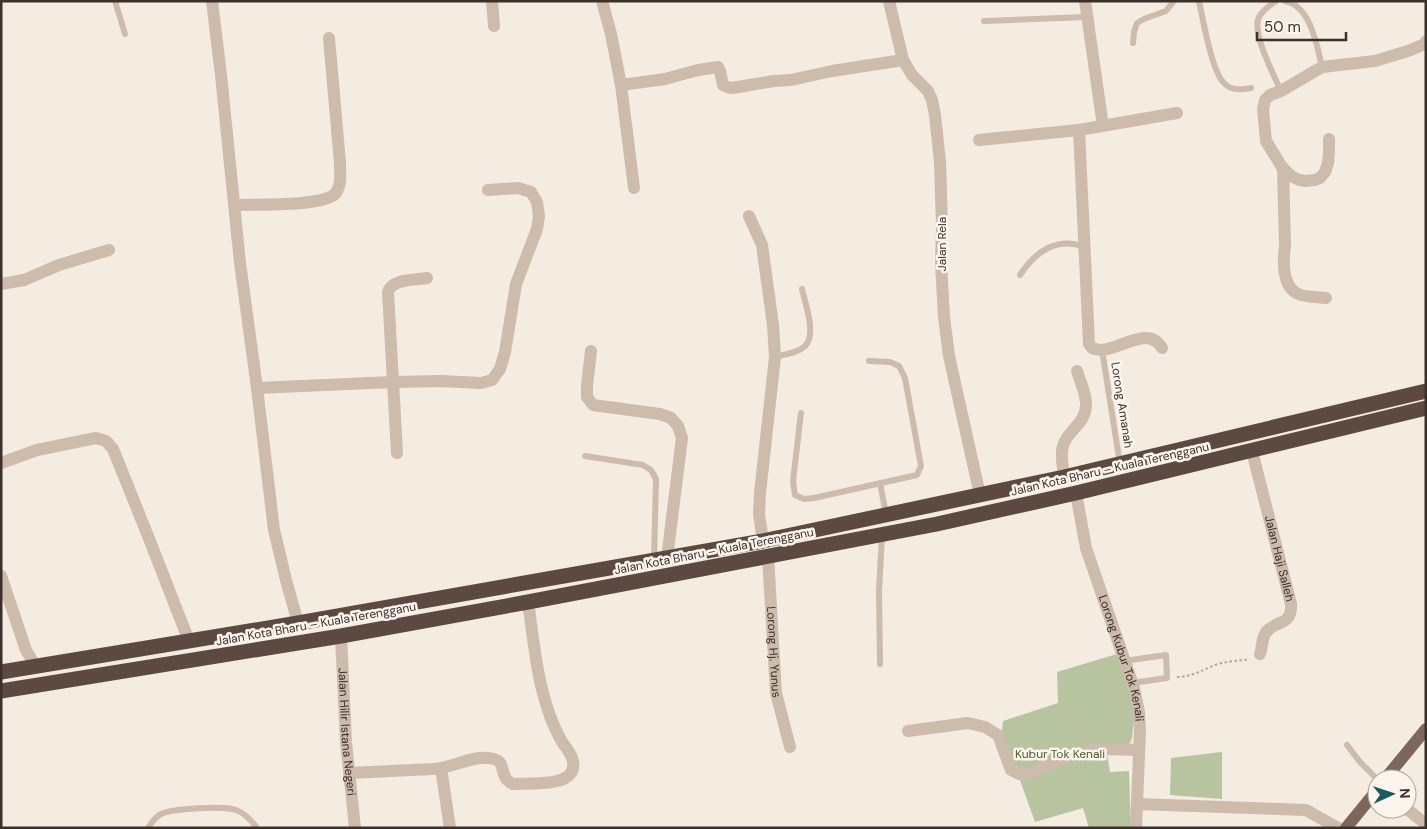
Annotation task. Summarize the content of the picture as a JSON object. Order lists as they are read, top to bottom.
{
  "streets": {
    "highway": ["Jalan Kota Bharu – Kuala Terengganu"],
    "street": [
      "Jalan Rela",
      "Jalan Haji Salleh",
      "Lorong Hj. Yunus",
      "Lorong Kubur Tok Kenali",
      "Jalan Hilir Istana Negeri"
    ],
    "lane": ["Lorong Amanah"]
  },
  "crossings": [
    ["Jalan Rela", "Jalan Kota Bharu – Kuala Terengganu"],
    ["Lorong Amanah", "Jalan Kota Bharu – Kuala Terengganu"],
    ["Jalan Kota Bharu – Kuala Terengganu", "Jalan Haji Salleh"],
    ["Jalan Kota Bharu – Kuala Terengganu", "Lorong Hj. Yunus"],
    ["Jalan Kota Bharu – Kuala Terengganu", "Lorong Kubur Tok Kenali"],
    ["Jalan Kota Bharu – Kuala Terengganu", "Jalan Hilir Istana Negeri"]
  ],
  "parks": ["Kubur Tok Kenali"],
  "scale_bar": "50 m",
  "north": "right"
}
